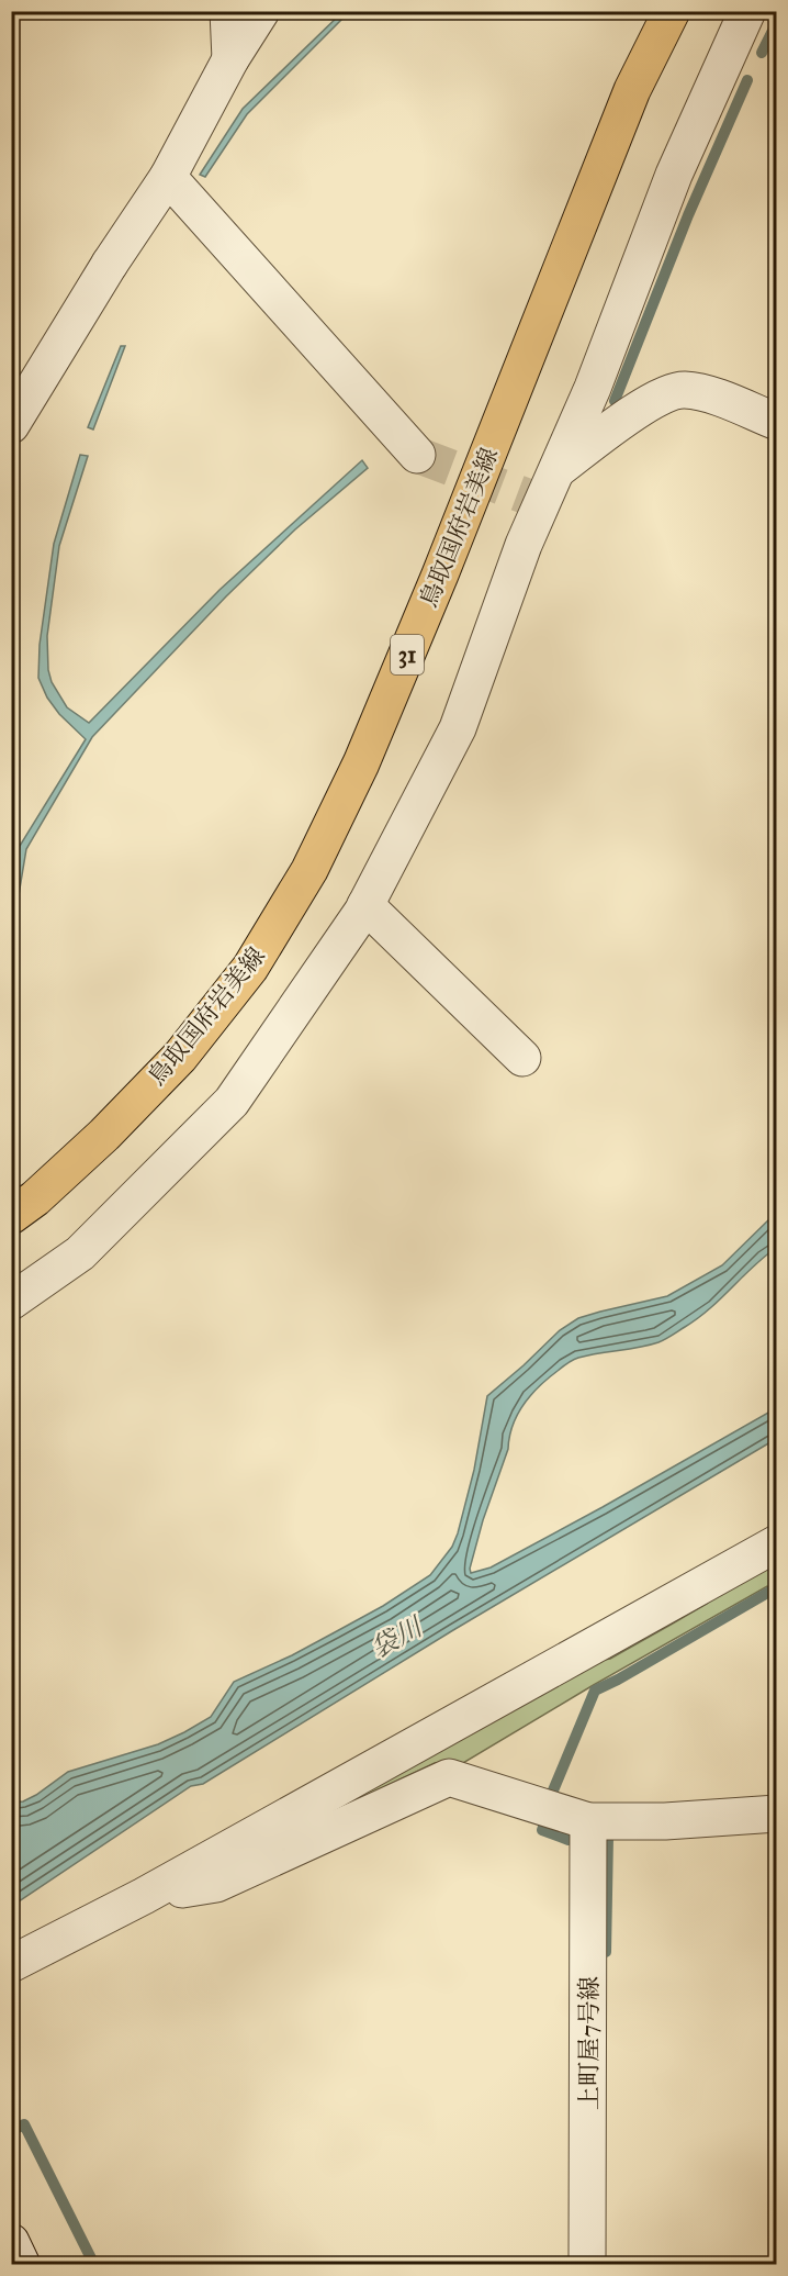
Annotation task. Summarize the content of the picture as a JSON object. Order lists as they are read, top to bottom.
{
  "streets": {
    "main road": ["鳥取国府岩美線", "31"],
    "street": ["上町屋7号線"]
  },
  "water": ["袋川"]
}
